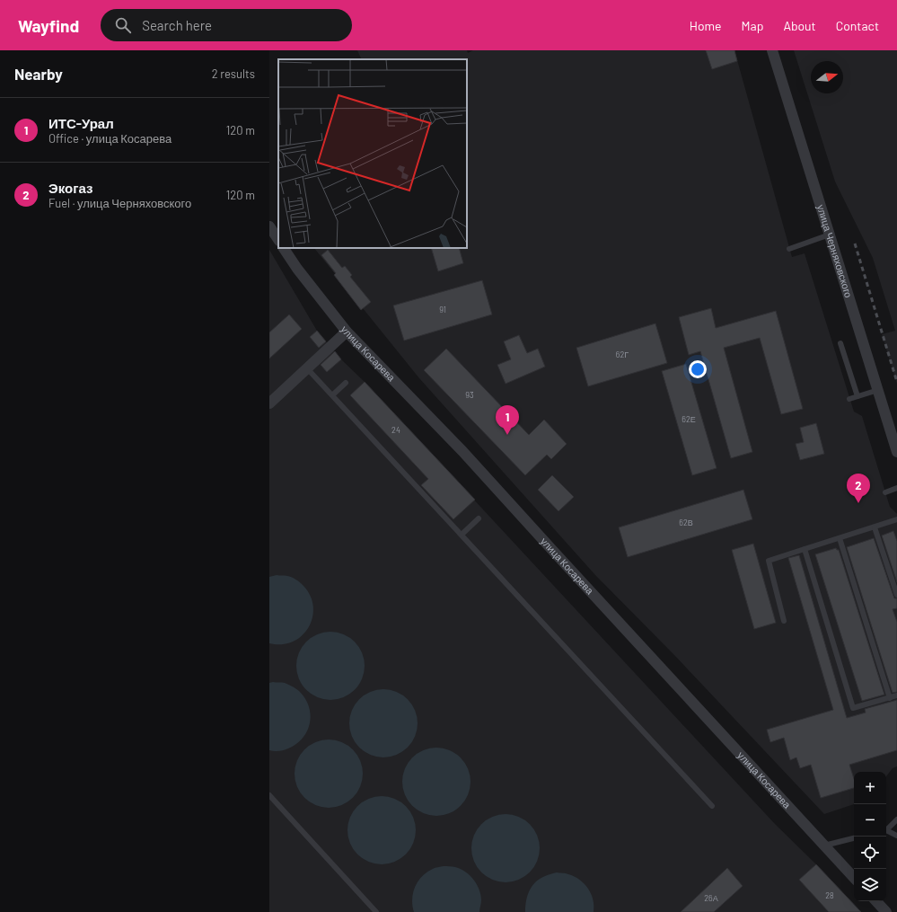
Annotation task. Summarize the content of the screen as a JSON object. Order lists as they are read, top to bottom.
{
  "streets": {
    "street": ["улица Черняховского", "улица Косарева"]
  },
  "house_numbers": [
    "91",
    "62Г",
    "93",
    "62Е",
    "24",
    "62В",
    "28",
    "26А"
  ],
  "north": "right",
  "page": {
    "header": "Wayfind",
    "search": "Search here",
    "nav": [
      "Home",
      "Map",
      "About",
      "Contact"
    ],
    "heading": ["Nearby", "2 results"],
    "list": [
      {
        "mark": "1",
        "name": "ИТС-Урал",
        "note": "Office · улица Косарева",
        "value": "120 m"
      },
      {
        "mark": "2",
        "name": "Экогаз",
        "note": "Fuel · улица Черняховского",
        "value": "120 m"
      }
    ],
    "pins": ["1", "2"],
    "map_buttons": ["+", "−"]
  }
}
